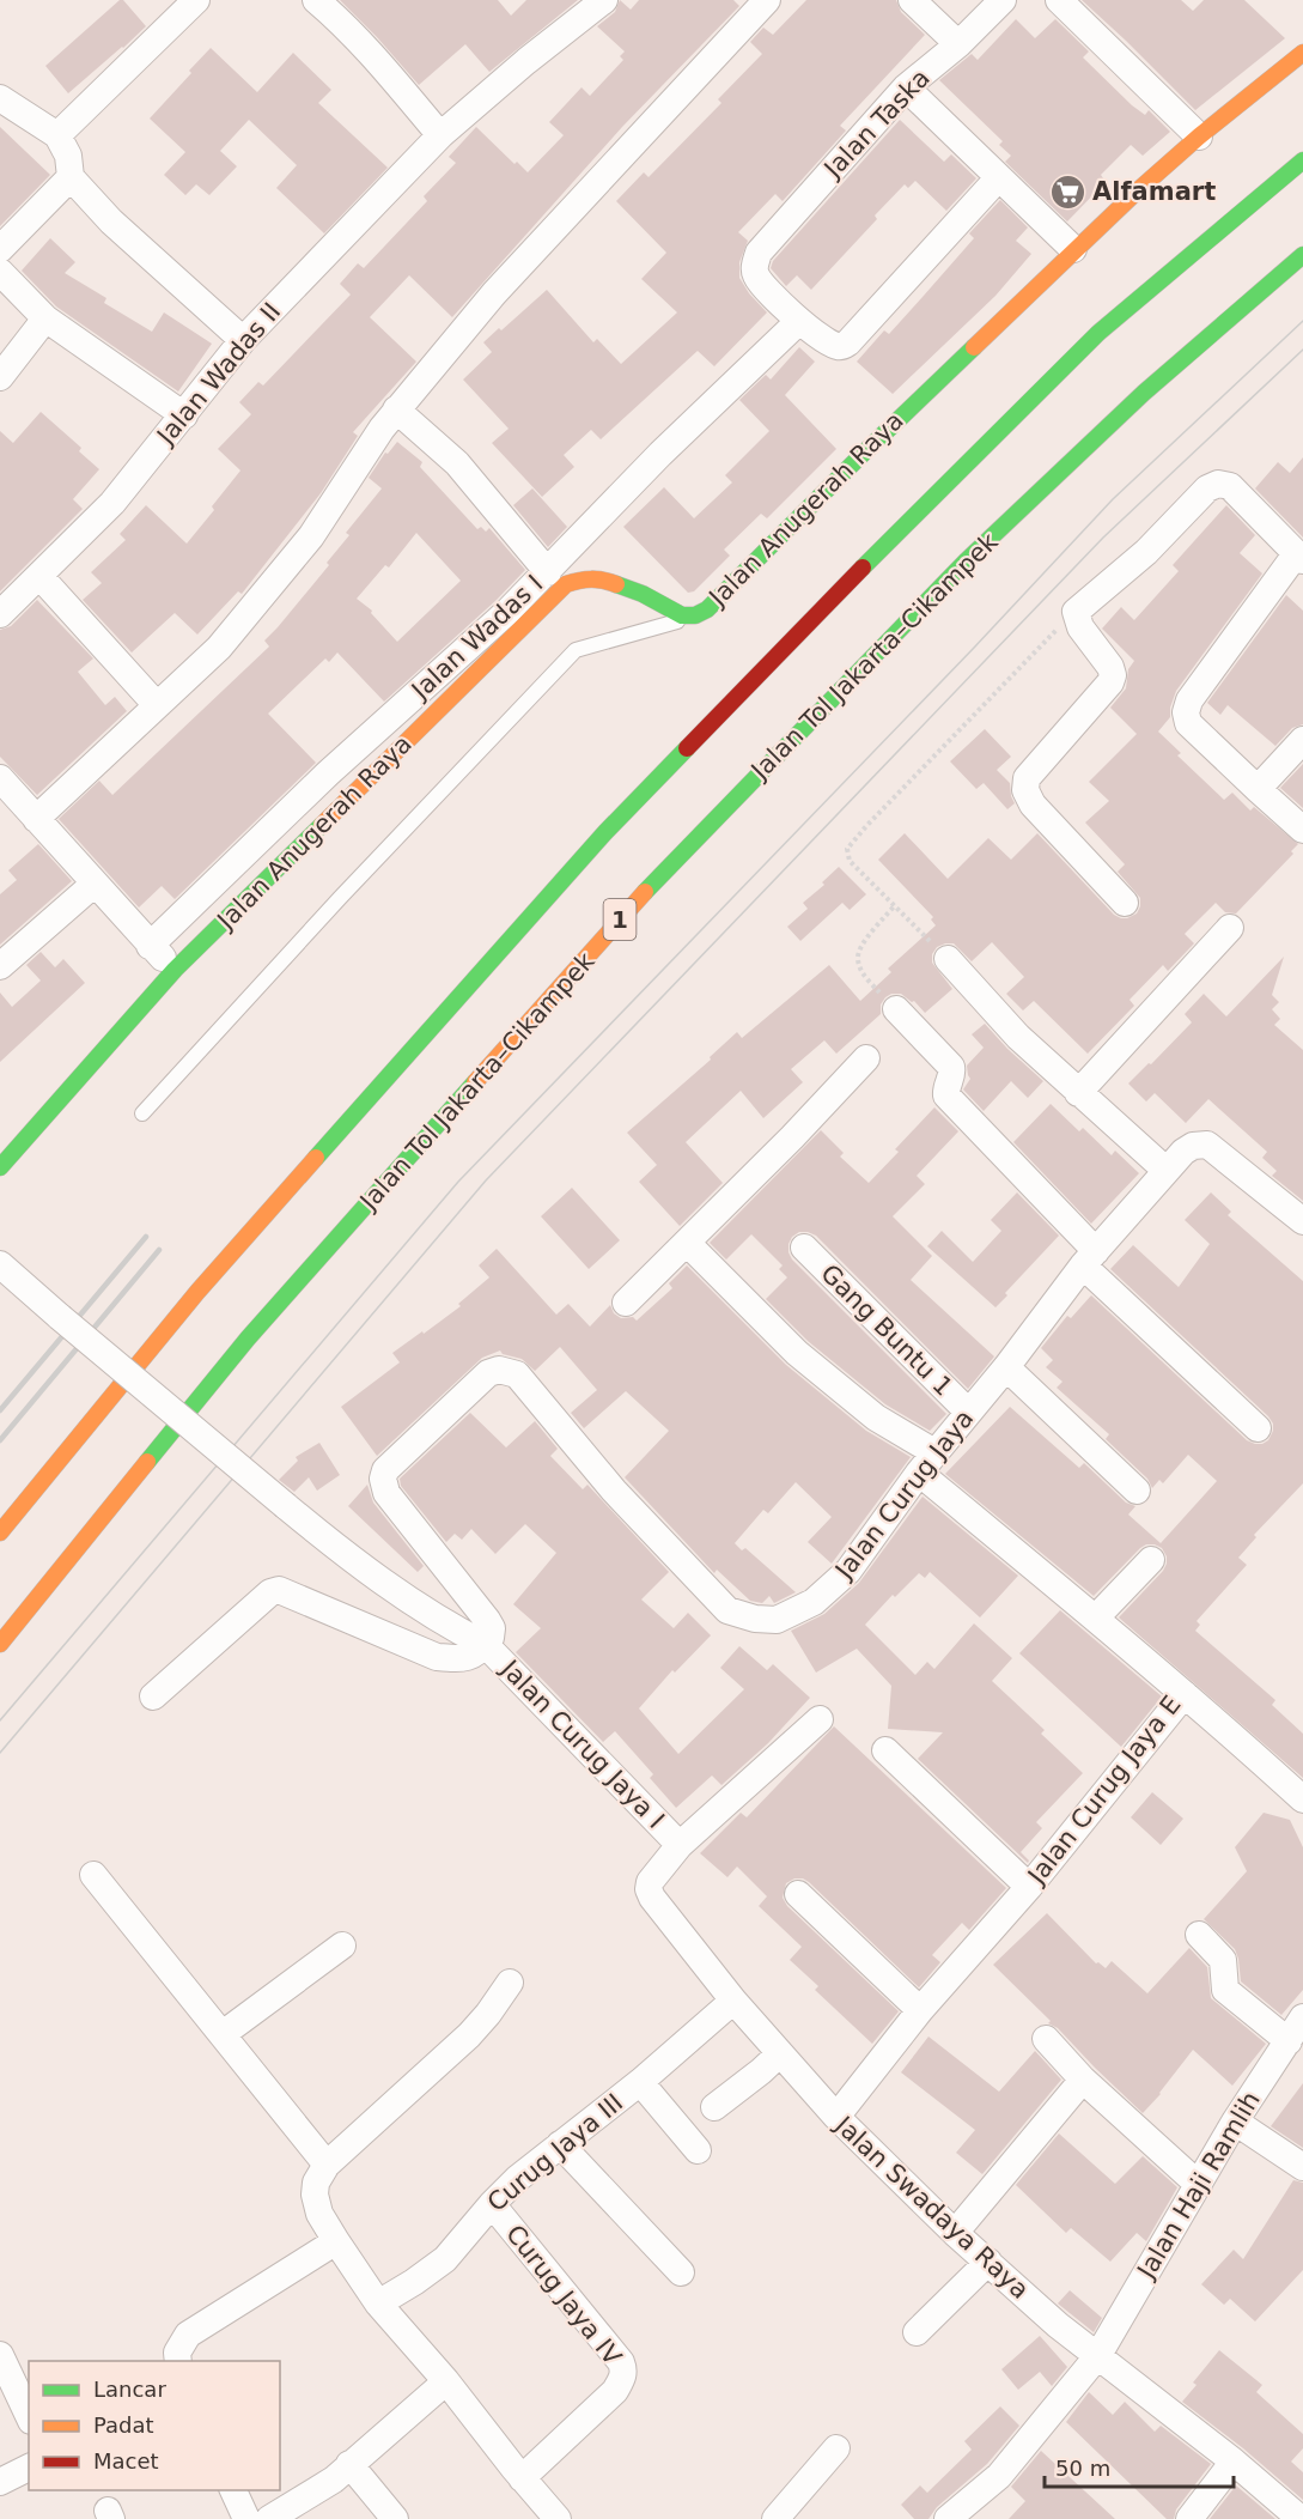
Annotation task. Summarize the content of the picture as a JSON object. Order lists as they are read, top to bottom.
{
  "streets": {
    "main road": ["Jalan Anugerah Raya", "Jalan Tol Jakarta–Cikampek", "1"],
    "street": [
      "Jalan Taska",
      "Jalan Wadas II",
      "Jalan Wadas I",
      "Gang Buntu 1",
      "Jalan Curug Jaya",
      "Jalan Curug Jaya I",
      "Jalan Curug Jaya E",
      "Curug Jaya III",
      "Jalan Haji Ramlih",
      "Jalan Swadaya Raya",
      "Curug Jaya IV"
    ]
  },
  "crossings": [
    ["Jalan Taska", "Jalan Wadas I"],
    ["Gang Buntu 1", "Jalan Curug Jaya"],
    ["Jalan Curug Jaya", "Jalan Curug Jaya I"],
    ["Jalan Curug Jaya", "Jalan Curug Jaya E"],
    ["Jalan Curug Jaya I", "Jalan Swadaya Raya"],
    ["Jalan Curug Jaya E", "Jalan Swadaya Raya"],
    ["Curug Jaya III", "Jalan Swadaya Raya"],
    ["Curug Jaya III", "Curug Jaya IV"],
    ["Jalan Haji Ramlih", "Jalan Swadaya Raya"]
  ],
  "places": {
    "supermarket": ["Alfamart"]
  },
  "legend": ["Lancar", "Padat", "Macet"],
  "scale_bar": "50 m"
}
